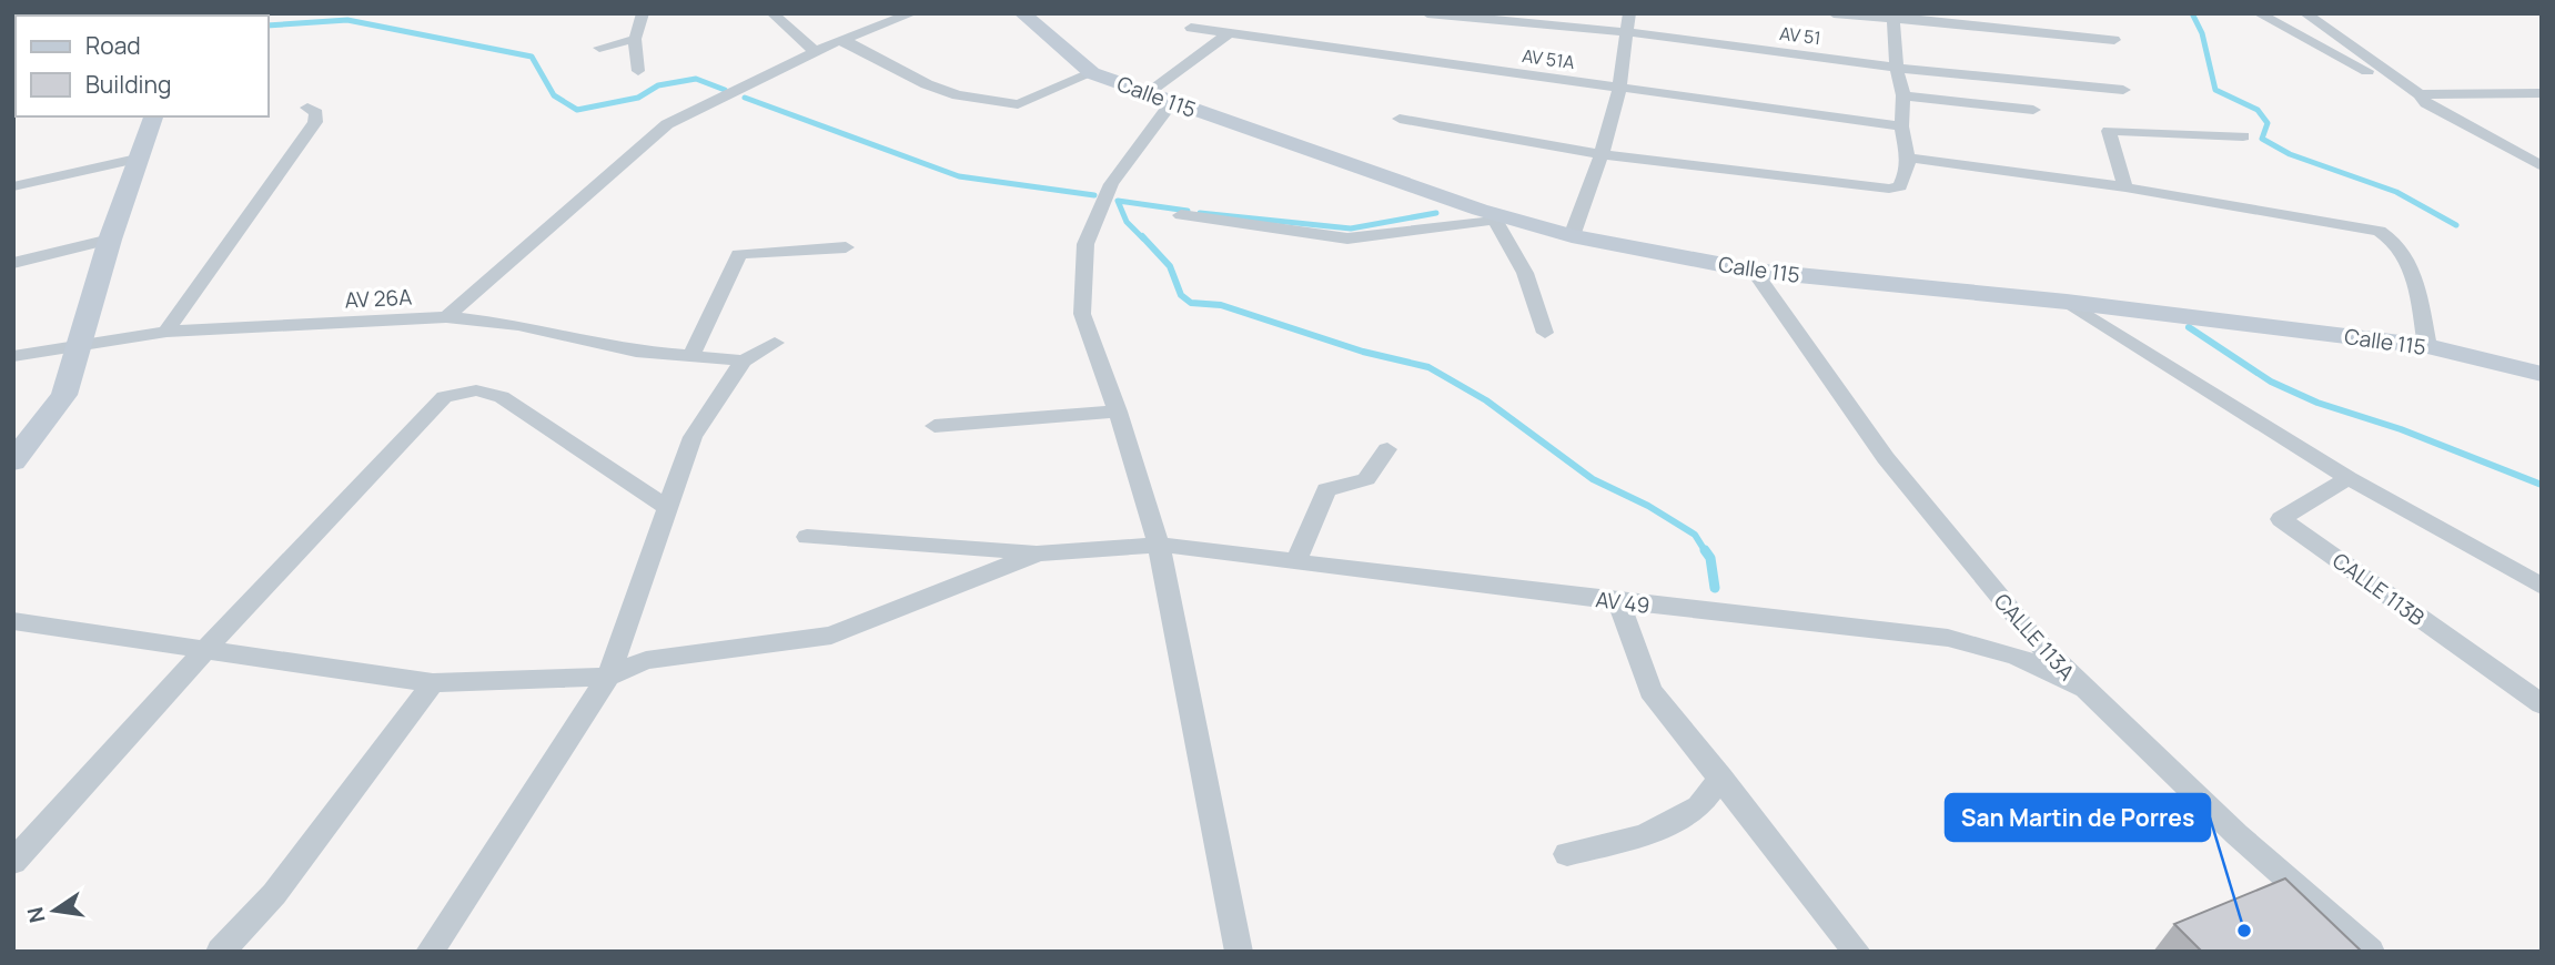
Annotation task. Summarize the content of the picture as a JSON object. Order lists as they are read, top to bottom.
{
  "streets": {
    "main road": ["Calle 115"],
    "street": [
      "AV 51",
      "AV 51A",
      "AV 26A",
      "CALLE 113B",
      "AV 49",
      "CALLE 113A"
    ]
  },
  "crossings": [
    ["Calle 115", "CALLE 113A"],
    ["AV 49", "CALLE 113A"]
  ],
  "places": ["San Martin de Porres"],
  "legend": ["Road", "Building"],
  "north": "left"
}
